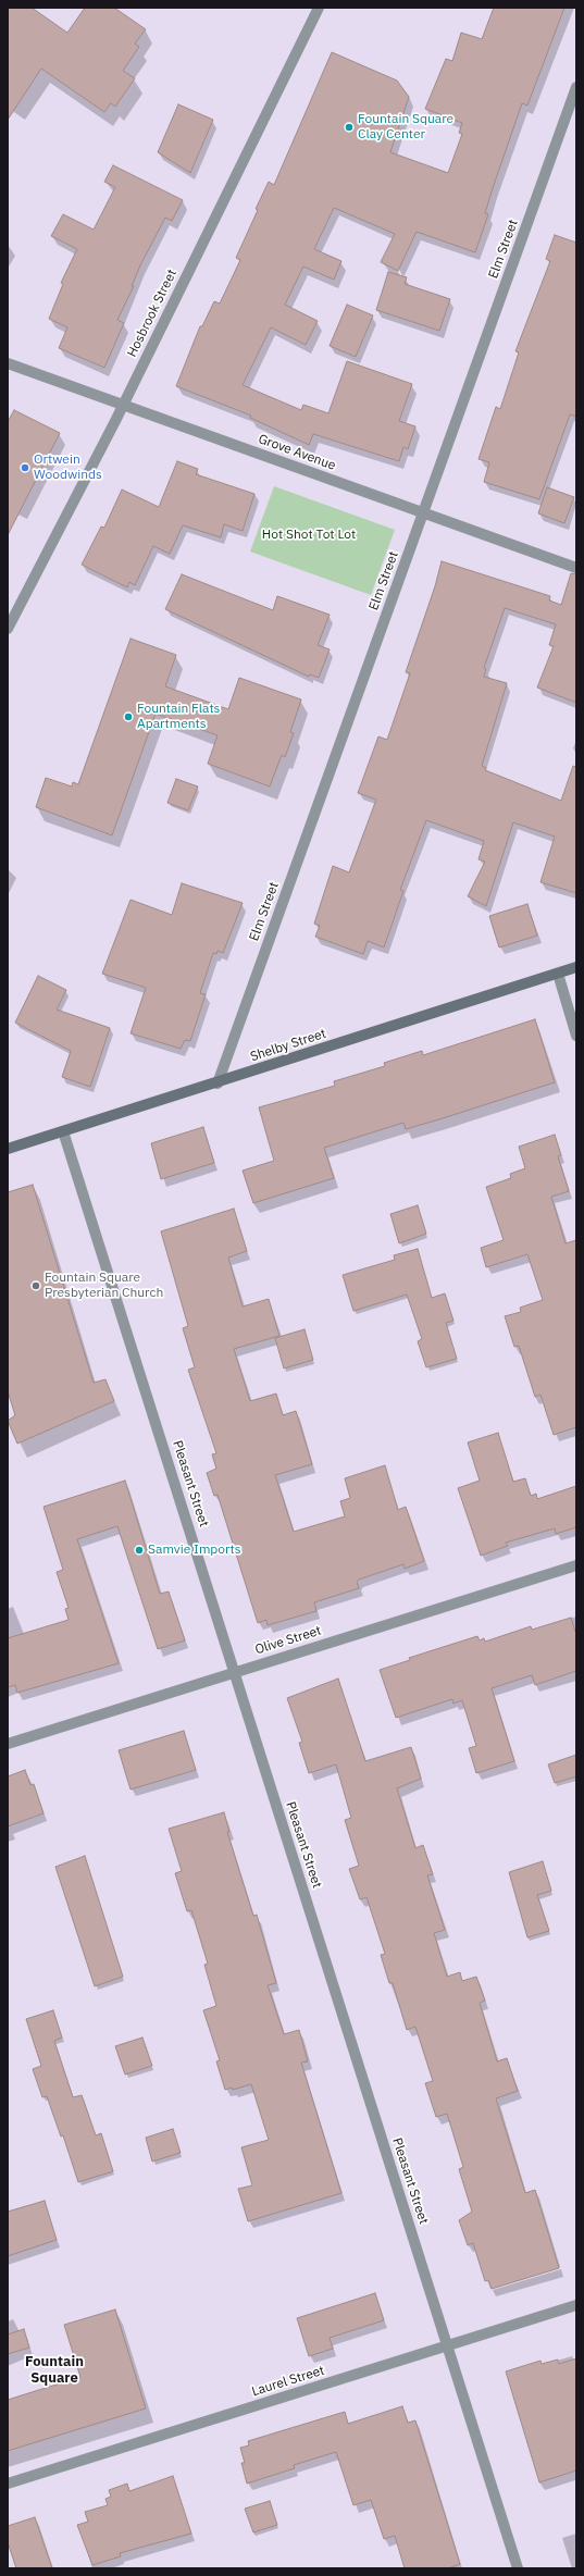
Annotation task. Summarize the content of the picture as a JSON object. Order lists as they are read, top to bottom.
{
  "streets": {
    "main road": ["Shelby Street"],
    "street": [
      "Elm Street",
      "Hosbrook Street",
      "Grove Avenue",
      "Pleasant Street",
      "Olive Street",
      "Laurel Street"
    ]
  },
  "crossings": [
    ["Elm Street", "Grove Avenue"],
    ["Elm Street", "Shelby Street"],
    ["Hosbrook Street", "Grove Avenue"],
    ["Shelby Street", "Pleasant Street"],
    ["Pleasant Street", "Olive Street"],
    ["Pleasant Street", "Laurel Street"]
  ],
  "districts": ["Fountain Square"],
  "parks": ["Hot Shot Tot Lot"],
  "places": [
    "Fountain Square Clay Center",
    "Ortwein Woodwinds",
    "Fountain Flats Apartments",
    "Fountain Square Presbyterian Church",
    "Samvie Imports"
  ]
}
